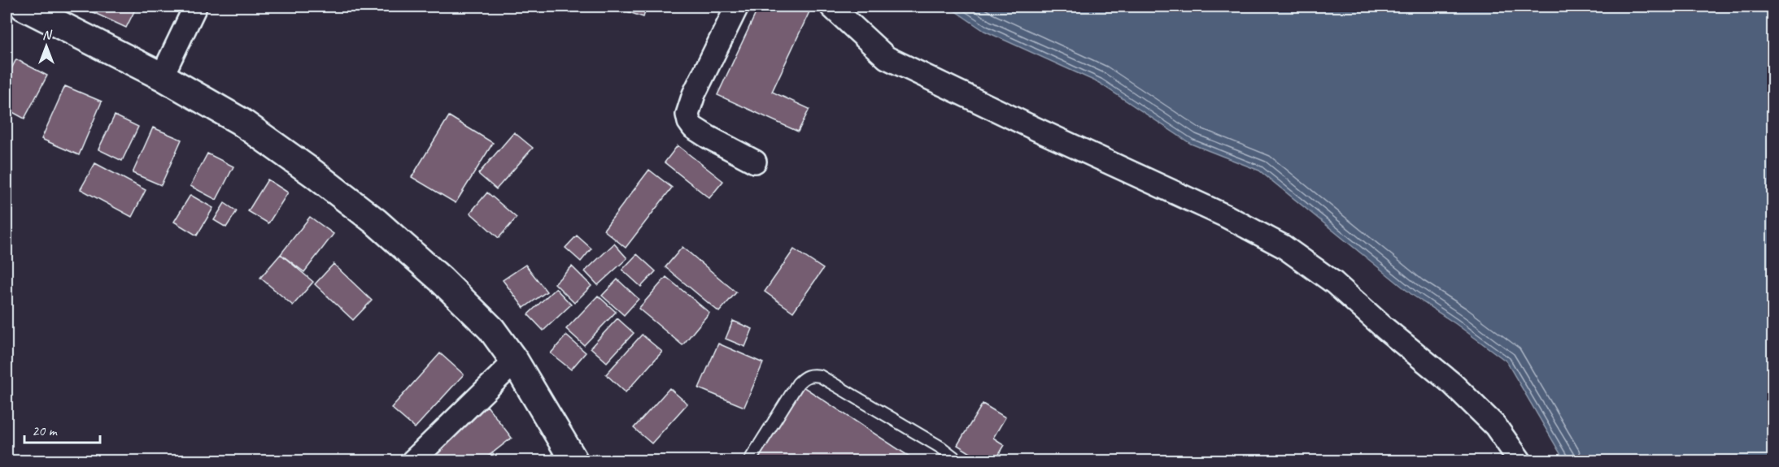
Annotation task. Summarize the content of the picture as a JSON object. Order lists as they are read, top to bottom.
{
  "scale_bar": "20 m",
  "north": "top"
}
